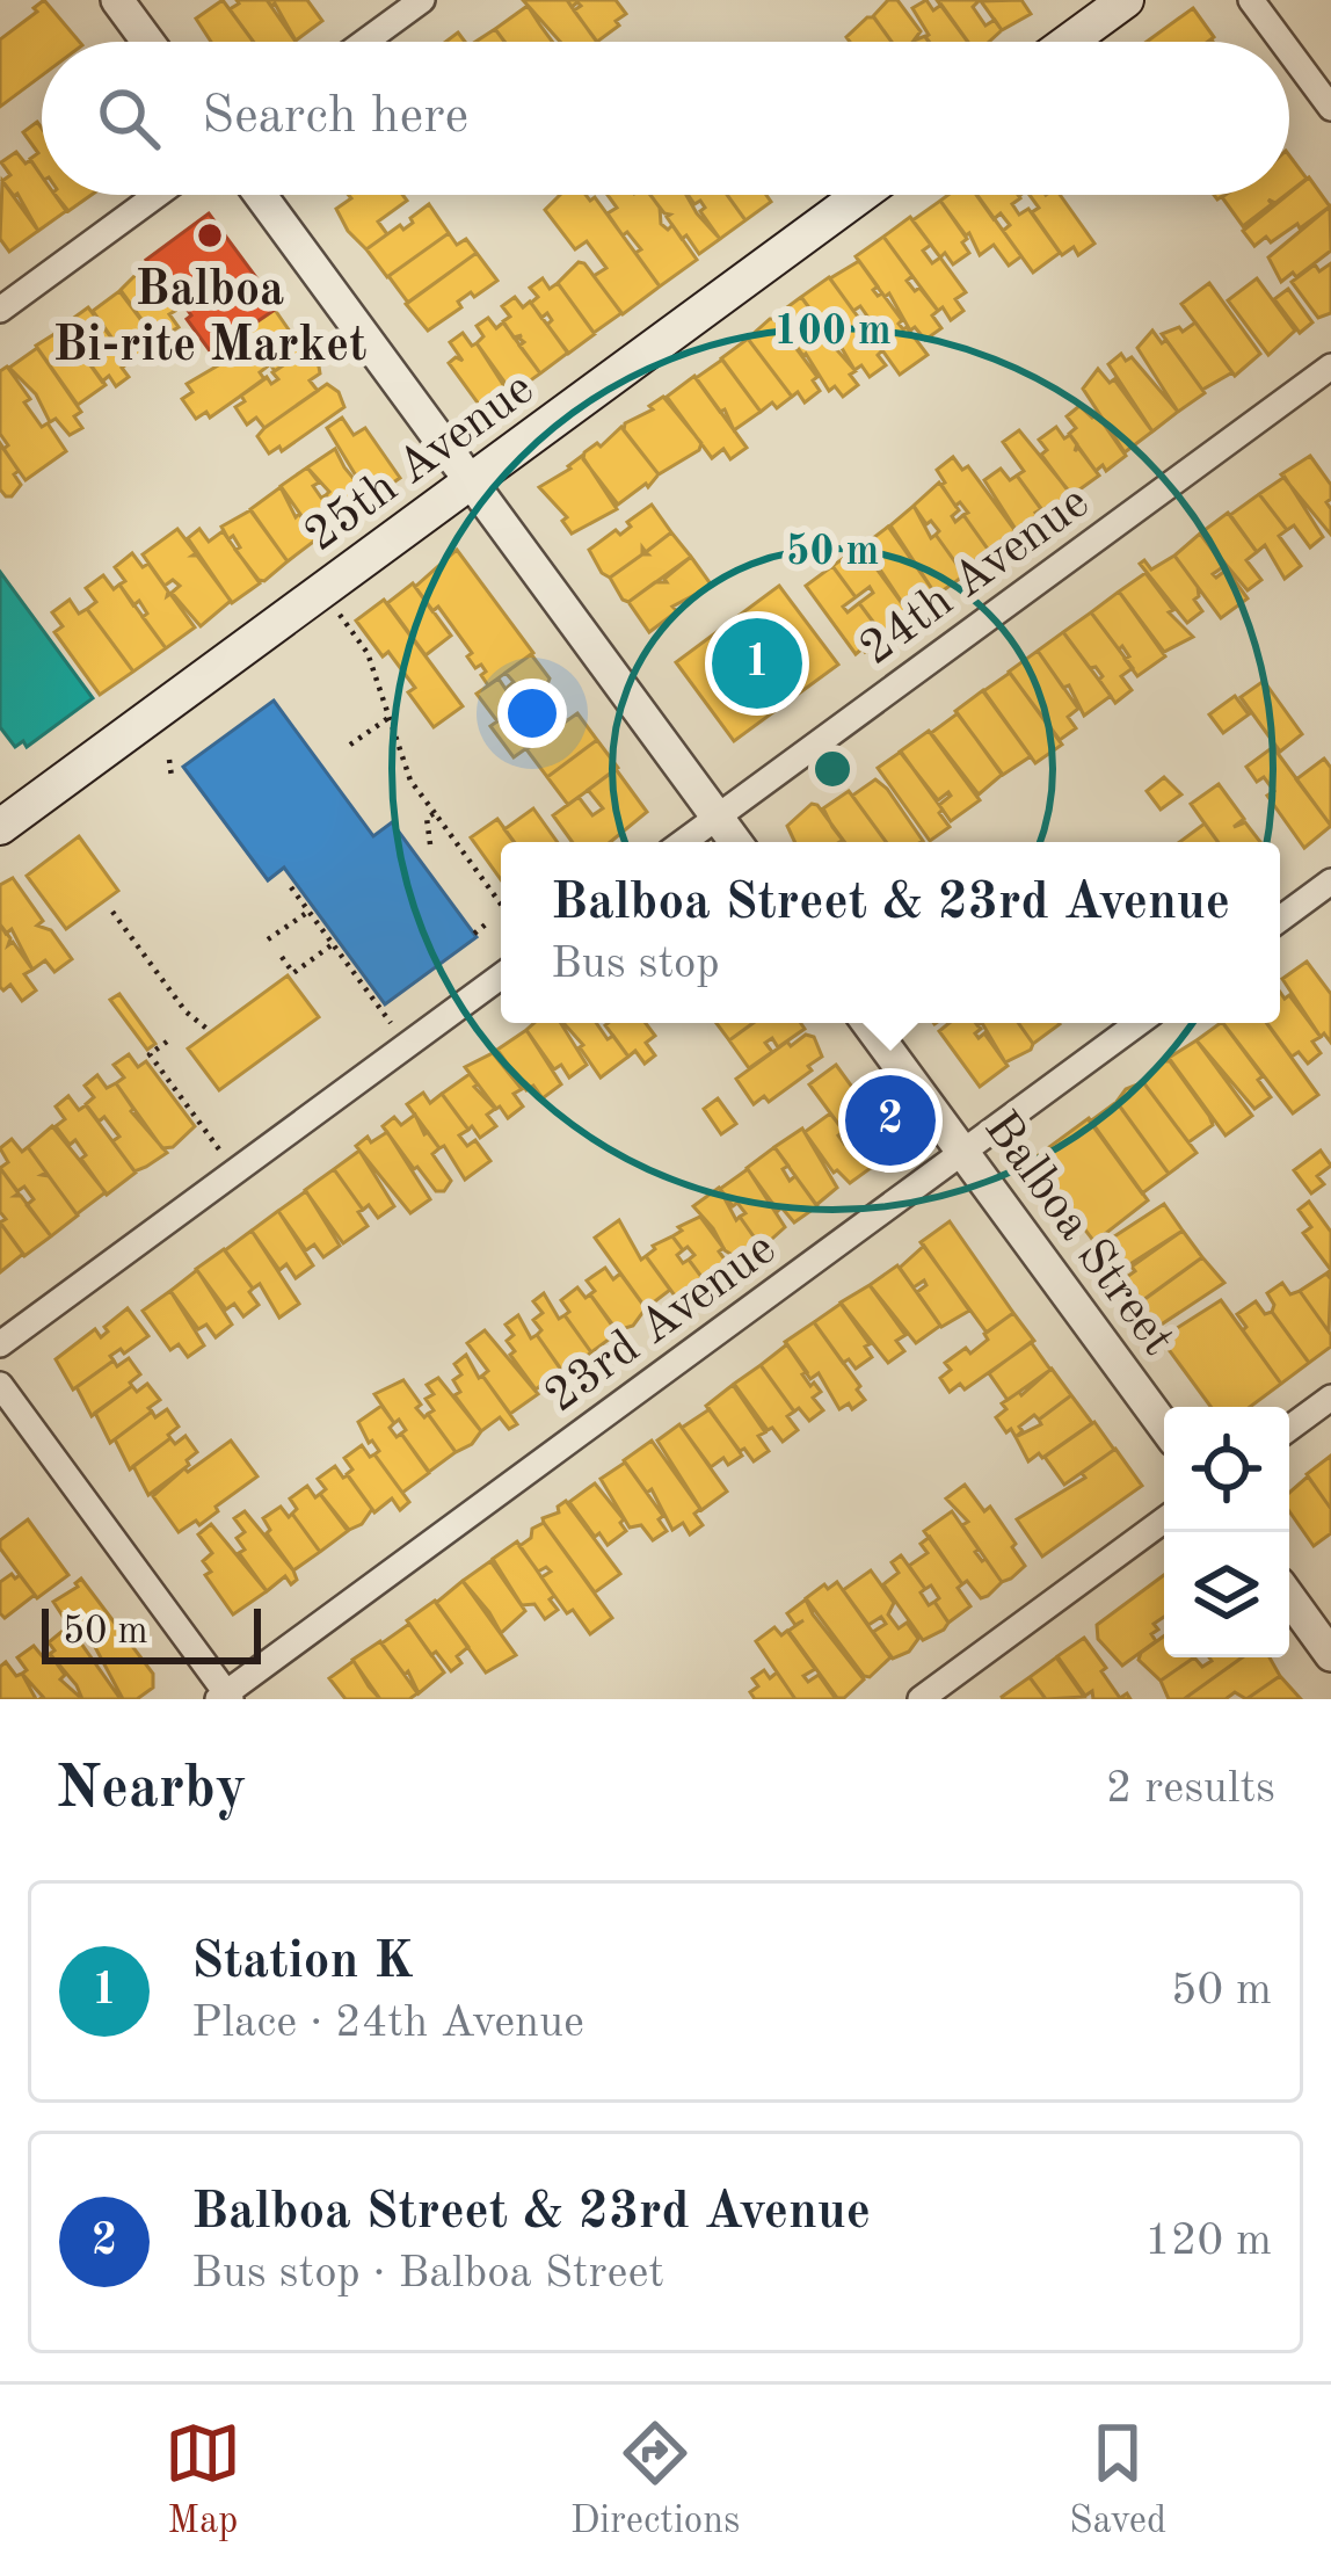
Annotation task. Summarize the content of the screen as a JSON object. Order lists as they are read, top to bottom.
{
  "streets": {
    "main road": ["25th Avenue"],
    "street": ["24th Avenue", "Balboa Street", "23rd Avenue"]
  },
  "crossings": [
    ["Balboa Street", "23rd Avenue"]
  ],
  "places": ["Balboa Bi-rite Market"],
  "scale_bar": "50 m",
  "page": {
    "search": "Search here",
    "pins": ["1", "2"],
    "popup": ["Balboa Street & 23rd Avenue", "Bus stop"],
    "scale": "50 m",
    "heading": ["Nearby", "2 results"],
    "list": [
      {
        "mark": "1",
        "name": "Station K",
        "note": "Place · 24th Avenue",
        "value": "50 m"
      },
      {
        "mark": "2",
        "name": "Balboa Street & 23rd Avenue",
        "note": "Bus stop · Balboa Street",
        "value": "120 m"
      }
    ],
    "nav": ["Map", "Directions", "Saved"]
  },
  "rings": ["100 m", "50 m"]
}
